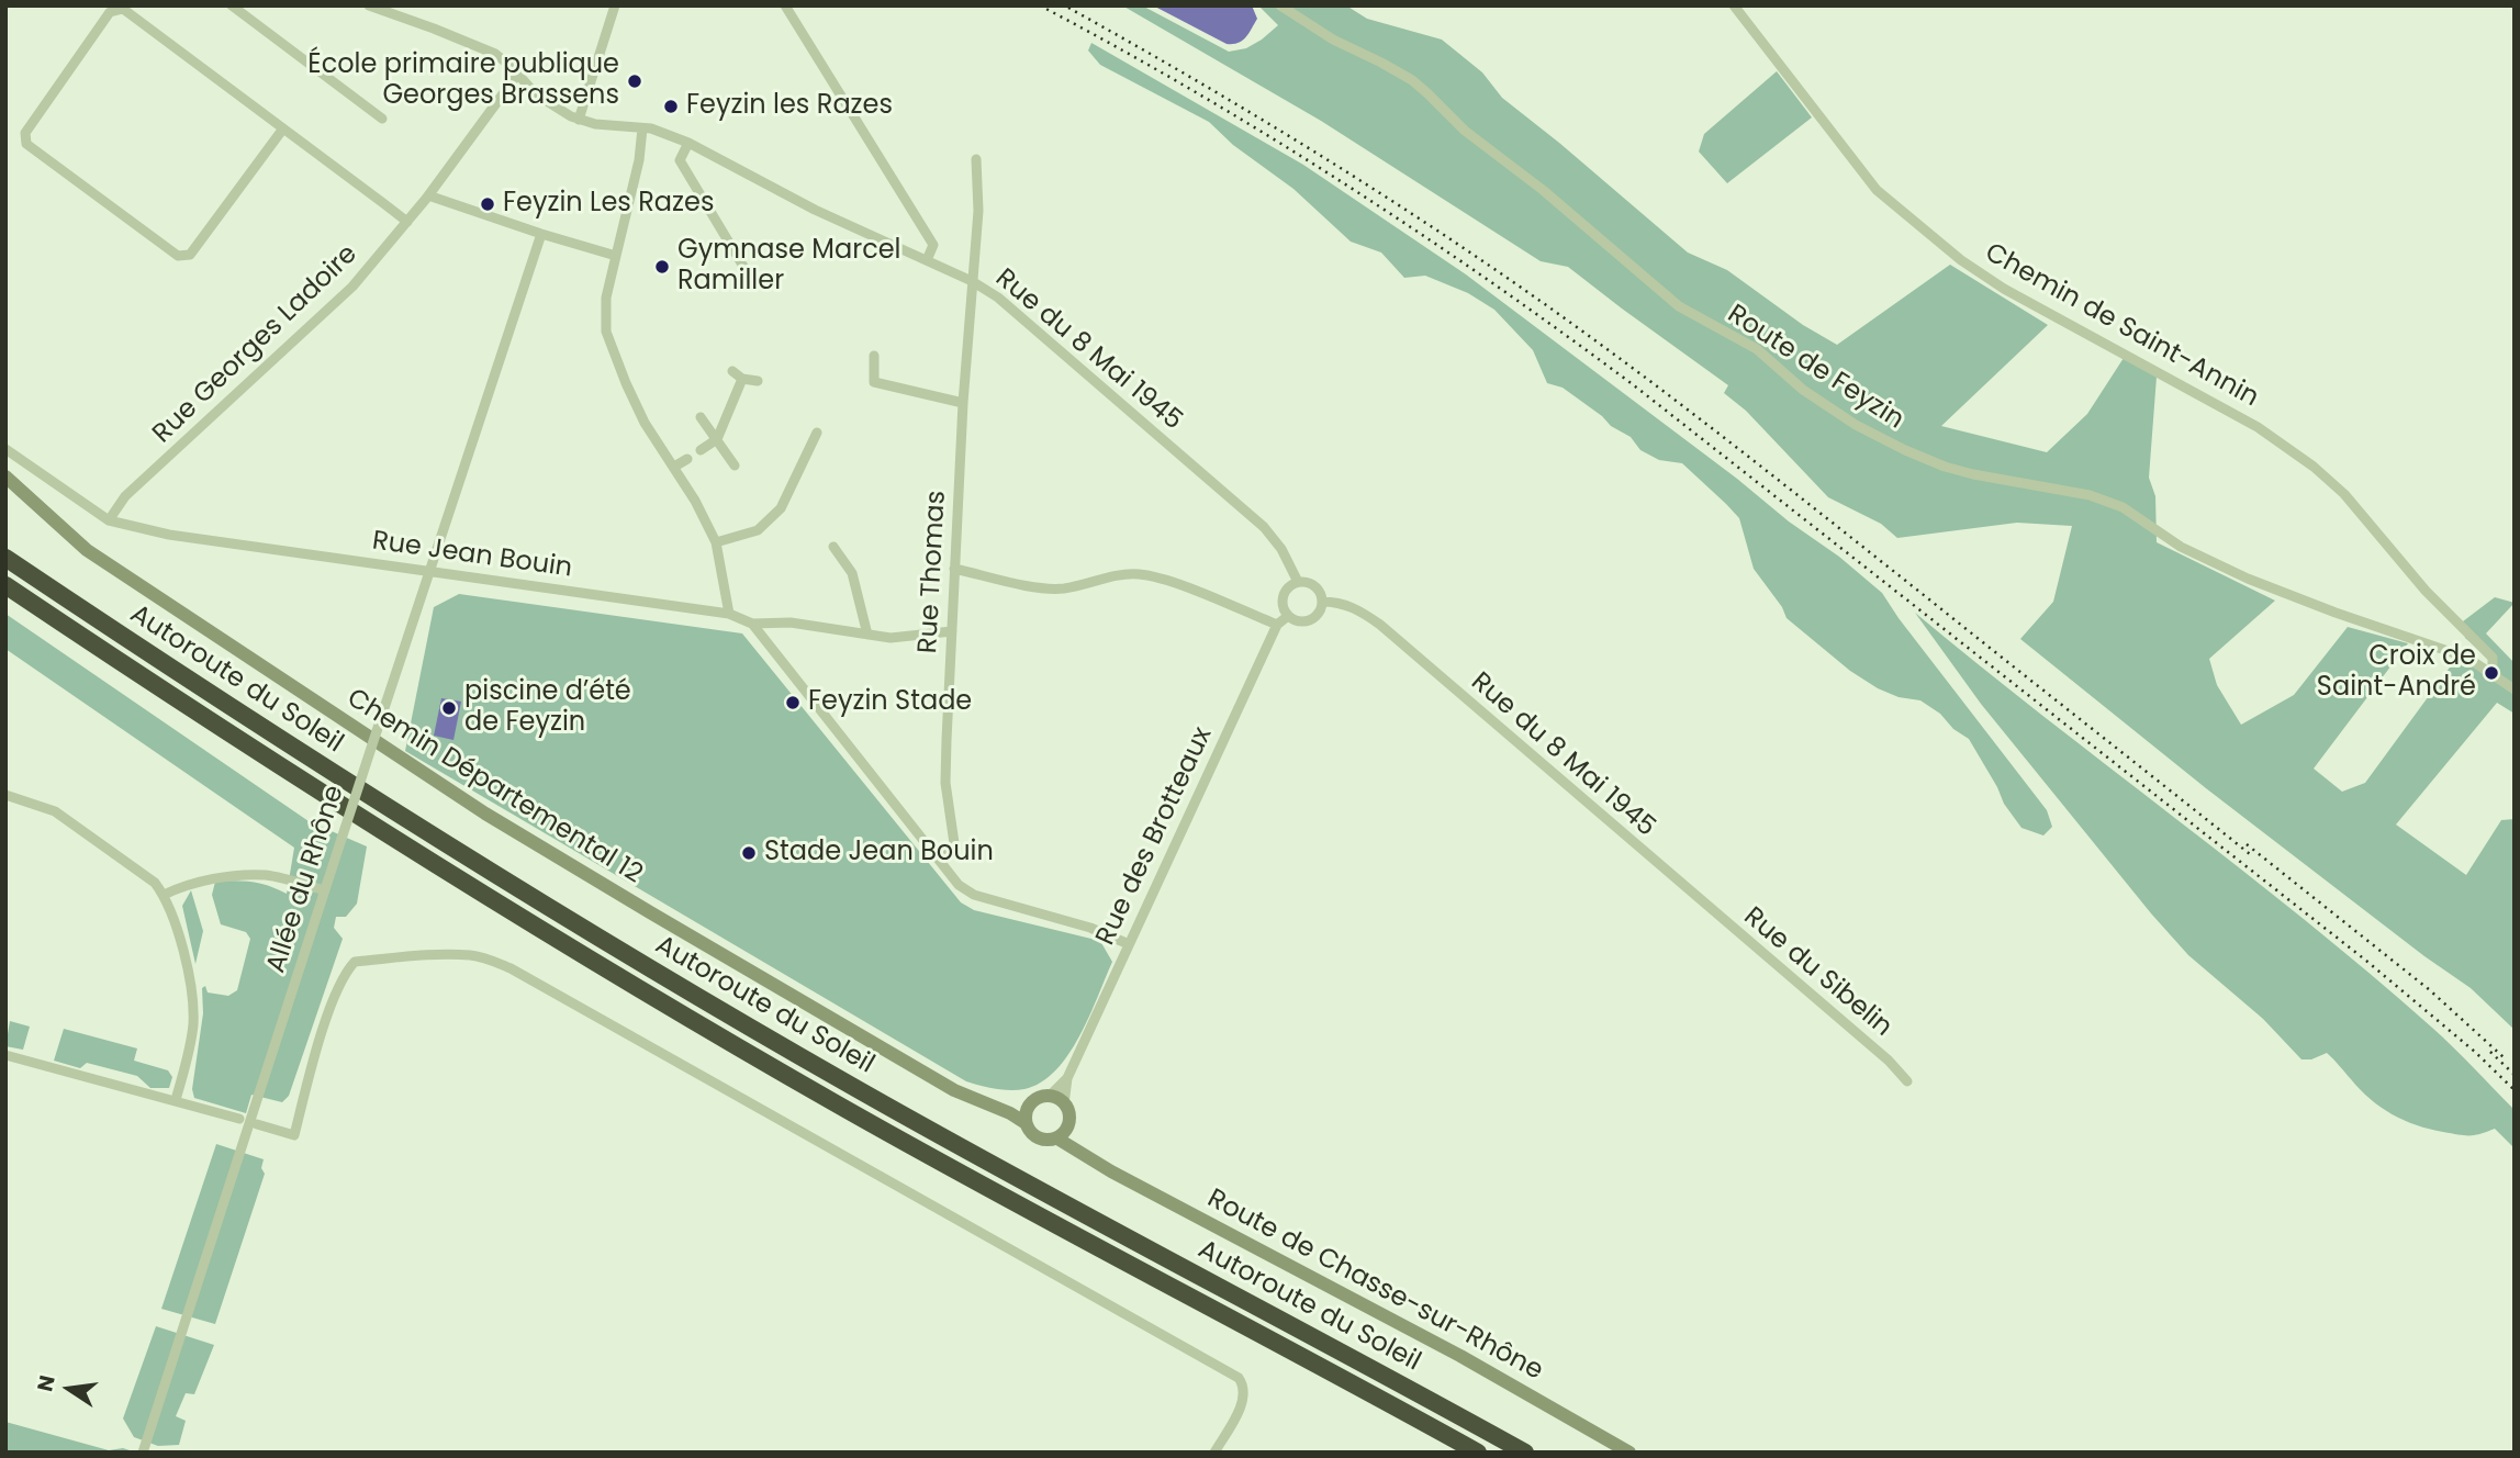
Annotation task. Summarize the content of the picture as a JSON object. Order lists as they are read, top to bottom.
{
  "streets": {
    "highway": ["Autoroute du Soleil"],
    "main road": ["Chemin Départemental 12", "Route de Chasse-sur-Rhône"],
    "street": [
      "Chemin de Saint-Annin",
      "Rue Georges Ladoire",
      "Rue du 8 Mai 1945",
      "Route de Feyzin",
      "Rue Jean Bouin",
      "Rue Thomas",
      "Rue des Brotteaux",
      "Allée du Rhône",
      "Rue du Sibelin"
    ]
  },
  "crossings": [
    ["Chemin de Saint-Annin", "Route de Feyzin"],
    ["Rue Georges Ladoire", "Rue du 8 Mai 1945"],
    ["Rue Georges Ladoire", "Rue Jean Bouin"],
    ["Rue du 8 Mai 1945", "Rue Thomas"],
    ["Rue du 8 Mai 1945", "Rue des Brotteaux"],
    ["Rue du 8 Mai 1945", "Rue du Sibelin"],
    ["Rue Jean Bouin", "Rue Thomas"],
    ["Rue Jean Bouin", "Allée du Rhône"],
    ["Chemin Départemental 12", "Rue des Brotteaux"],
    ["Chemin Départemental 12", "Route de Chasse-sur-Rhône"],
    ["Rue des Brotteaux", "Route de Chasse-sur-Rhône"]
  ],
  "places": [
    "École primaire publique Georges Brassens",
    "Feyzin les Razes",
    "Feyzin Les Razes",
    "Gymnase Marcel Ramiller",
    "Croix de Saint-André",
    "Feyzin Stade",
    "piscine d’été de Feyzin",
    "Stade Jean Bouin"
  ],
  "north": "left"
}
